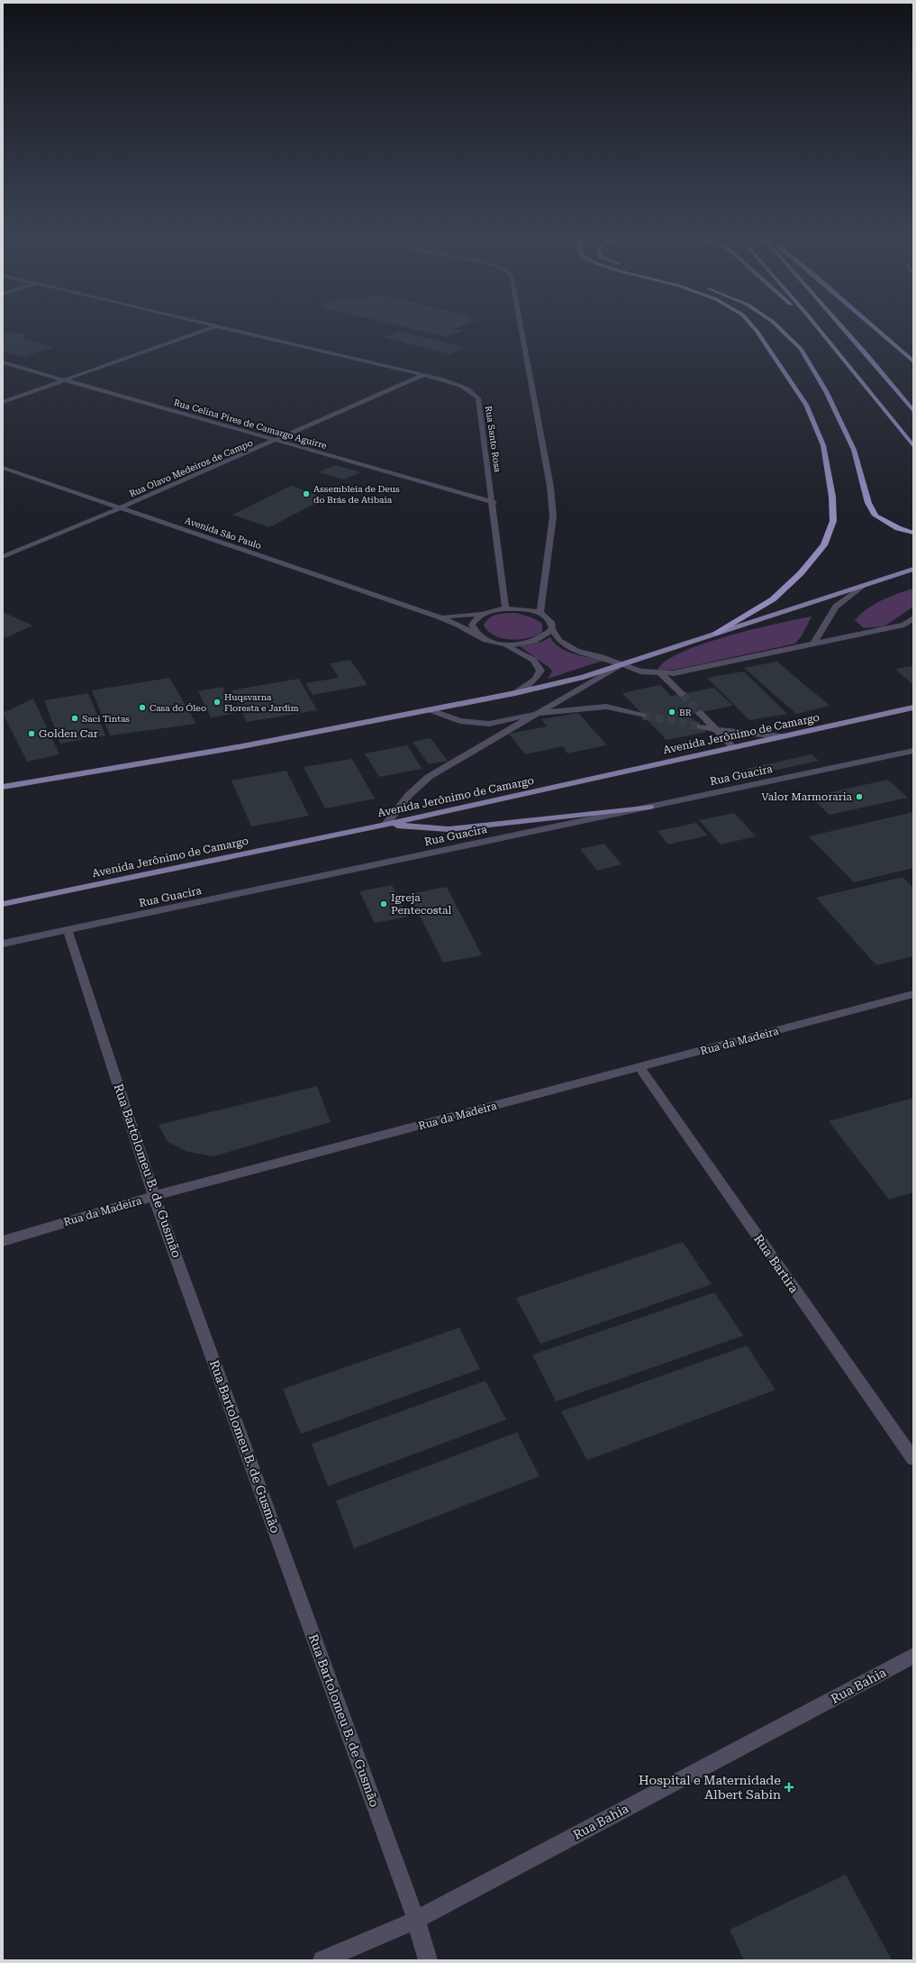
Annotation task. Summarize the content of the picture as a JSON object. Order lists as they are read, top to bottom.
{
  "streets": {
    "main road": ["Avenida Jerônimo de Camargo"],
    "street": [
      "Rua Celina Pires de Camargo Aguirre",
      "Rua Santo Rosa",
      "Rua Olavo Medeiros de Campo",
      "Avenida São Paulo",
      "Rua Guacira",
      "Rua da Madeira",
      "Rua Bartolomeu B. de Gusmão",
      "Rua Bartira",
      "Rua Bahia"
    ]
  },
  "crossings": [
    ["Rua Celina Pires de Camargo Aguirre", "Rua Santo Rosa"],
    ["Rua Celina Pires de Camargo Aguirre", "Rua Olavo Medeiros de Campo"],
    ["Rua Santo Rosa", "Rua Olavo Medeiros de Campo"],
    ["Rua Santo Rosa", "Avenida São Paulo"],
    ["Rua Olavo Medeiros de Campo", "Avenida São Paulo"],
    ["Rua Guacira", "Rua Bartolomeu B. de Gusmão"],
    ["Rua da Madeira", "Rua Bartolomeu B. de Gusmão"],
    ["Rua da Madeira", "Rua Bartira"],
    ["Rua Bartolomeu B. de Gusmão", "Rua Bahia"]
  ],
  "places": {
    "other": [
      "Assembleia de Deus do Brás de Atibaia",
      "Huqsvarna Floresta e Jardim",
      "Casa do Óleo",
      "BR",
      "Saci Tintas",
      "Golden Car",
      "Valor Marmoraria",
      "Igreja Pentecostal"
    ],
    "health": ["Hospital e Maternidade Albert Sabin"]
  }
}
